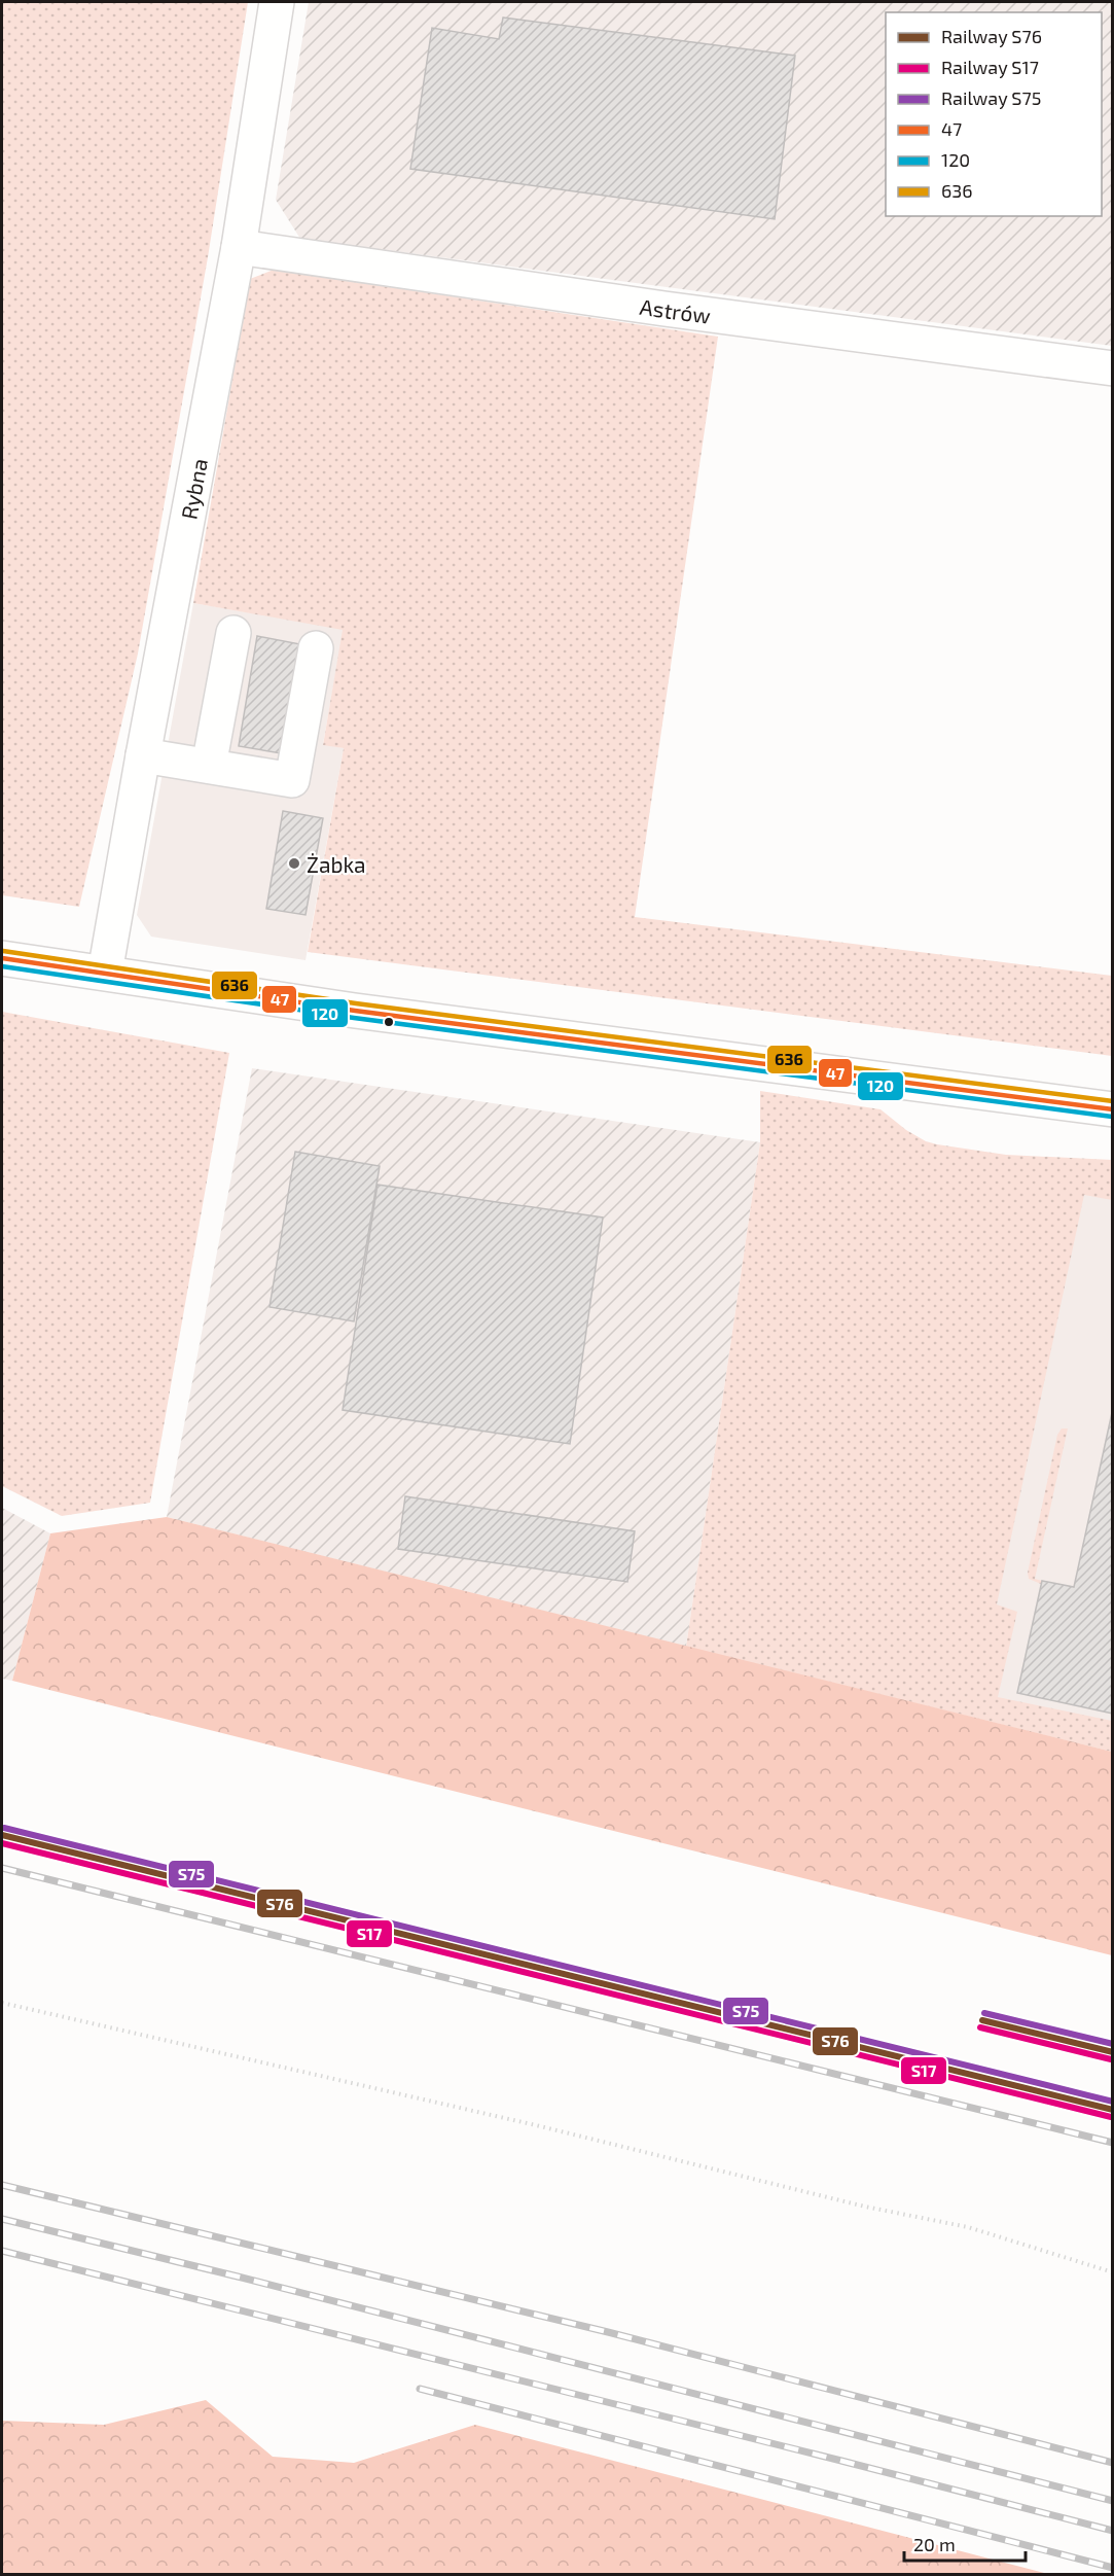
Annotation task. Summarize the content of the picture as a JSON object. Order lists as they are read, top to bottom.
{
  "streets": {
    "street": ["Astrów", "Rybna"]
  },
  "crossings": [
    ["Astrów", "Rybna"]
  ],
  "places": ["Żabka"],
  "lines": [
    "transit line 636",
    "transit line 47",
    "transit line 120",
    "rail line S75",
    "rail line S76",
    "rail line S17"
  ],
  "legend": [
    "Railway S76",
    "Railway S17",
    "Railway S75",
    "47",
    "120",
    "636"
  ],
  "scale_bar": "20 m"
}
